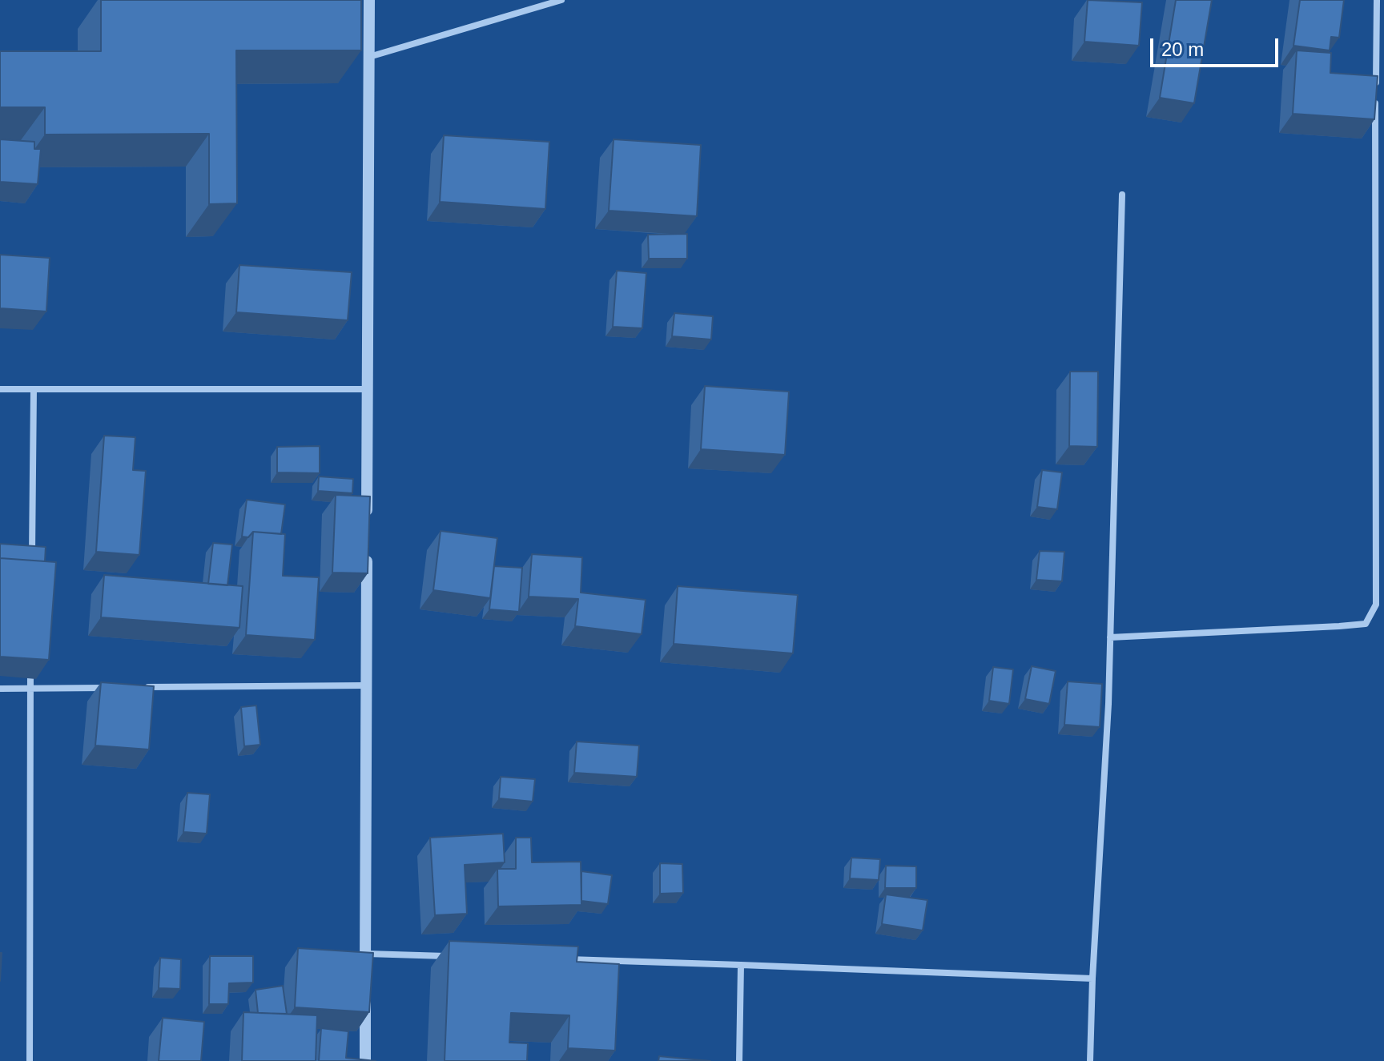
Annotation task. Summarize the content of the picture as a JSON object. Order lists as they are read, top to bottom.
{
  "scale_bar": "20 m"
}
